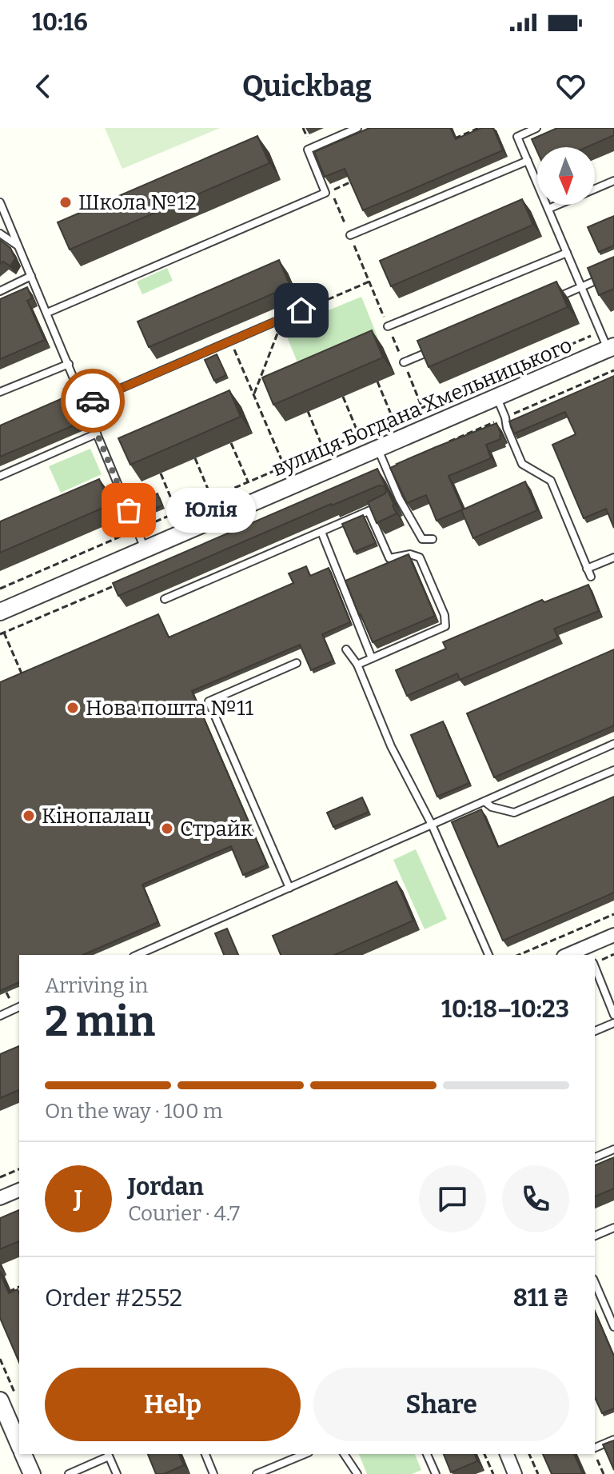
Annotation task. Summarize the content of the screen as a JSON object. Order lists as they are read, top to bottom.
{
  "streets": {
    "street": ["вулиця Богдана Хмельницького"]
  },
  "places": [
    "Школа №12",
    "Юлія",
    "Нова пошта №11",
    "Кінопалац",
    "Страйк"
  ],
  "north": "bottom",
  "page": {
    "status": "10:16",
    "header": "Quickbag",
    "bubble": "Юлія",
    "heading": ["2 min", "Arriving in", "10:18–10:23"],
    "panel": [
      "Jordan",
      "Courier · 4.7",
      "Order #2552",
      "811 ₴"
    ],
    "bar": "On the way · 100 m",
    "round": "J",
    "buttons": ["Help", "Share"]
  }
}
